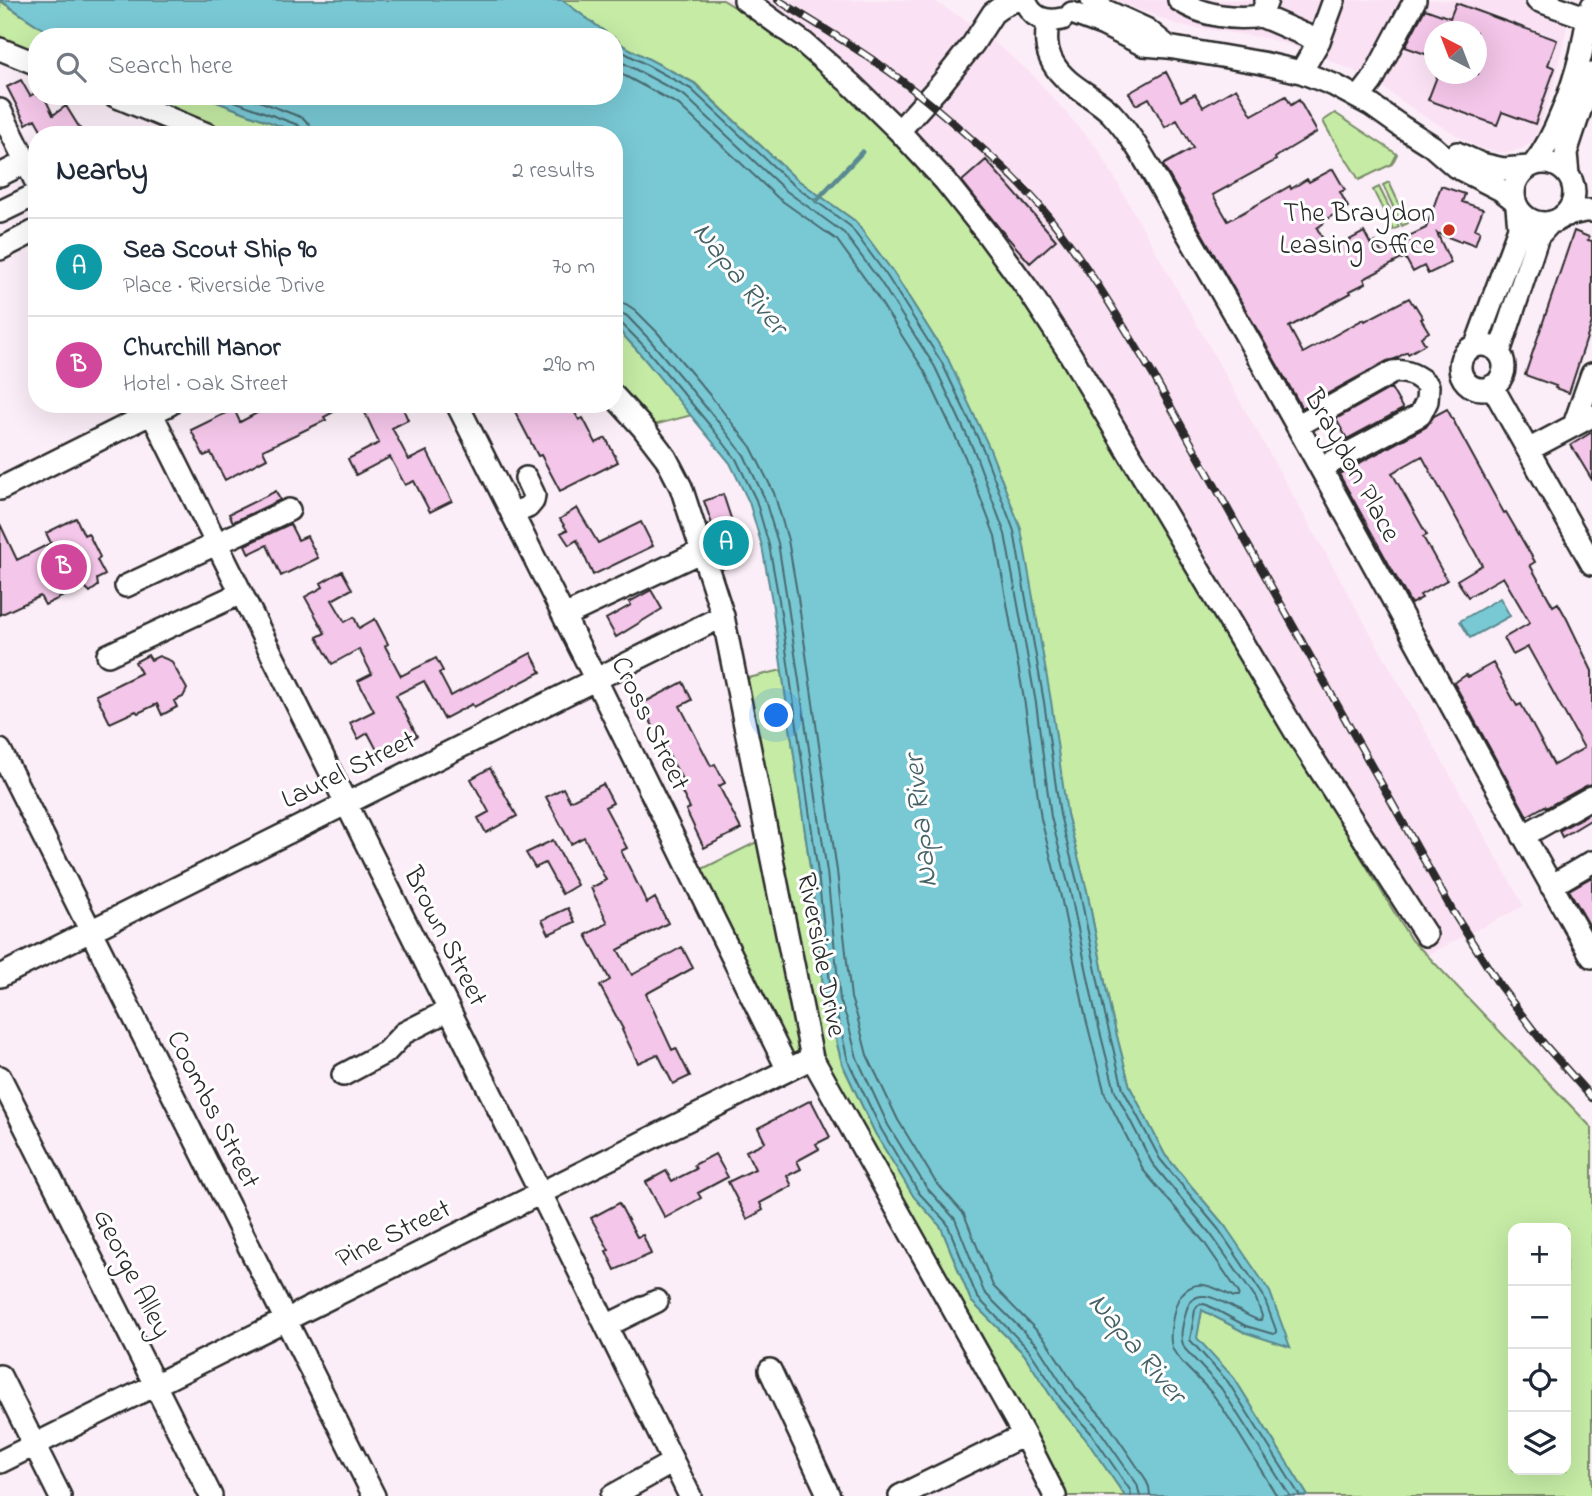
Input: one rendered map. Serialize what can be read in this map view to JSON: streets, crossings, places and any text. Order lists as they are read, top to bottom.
{
  "streets": {
    "street": [
      "Braydon Place",
      "Cross Street",
      "Laurel Street",
      "Brown Street",
      "Riverside Drive",
      "Coombs Street",
      "Pine Street",
      "George Alley"
    ]
  },
  "crossings": [
    ["Cross Street", "Laurel Street"],
    ["Cross Street", "Pine Street"],
    ["Laurel Street", "Brown Street"],
    ["Laurel Street", "Riverside Drive"],
    ["Laurel Street", "Coombs Street"],
    ["Brown Street", "Pine Street"],
    ["Riverside Drive", "Pine Street"],
    ["Coombs Street", "Pine Street"],
    ["Pine Street", "George Alley"]
  ],
  "water": ["Napa River"],
  "places": ["The Braydon Leasing Office"],
  "north": "top left",
  "page": {
    "search": "Search here",
    "heading": ["Nearby", "2 results"],
    "list": [
      {
        "mark": "A",
        "name": "Sea Scout Ship 90",
        "note": "Place · Riverside Drive",
        "value": "70 m"
      },
      {
        "mark": "B",
        "name": "Churchill Manor",
        "note": "Hotel · Oak Street",
        "value": "290 m"
      }
    ],
    "pins": ["A", "B"],
    "map_buttons": ["+", "−"]
  }
}
